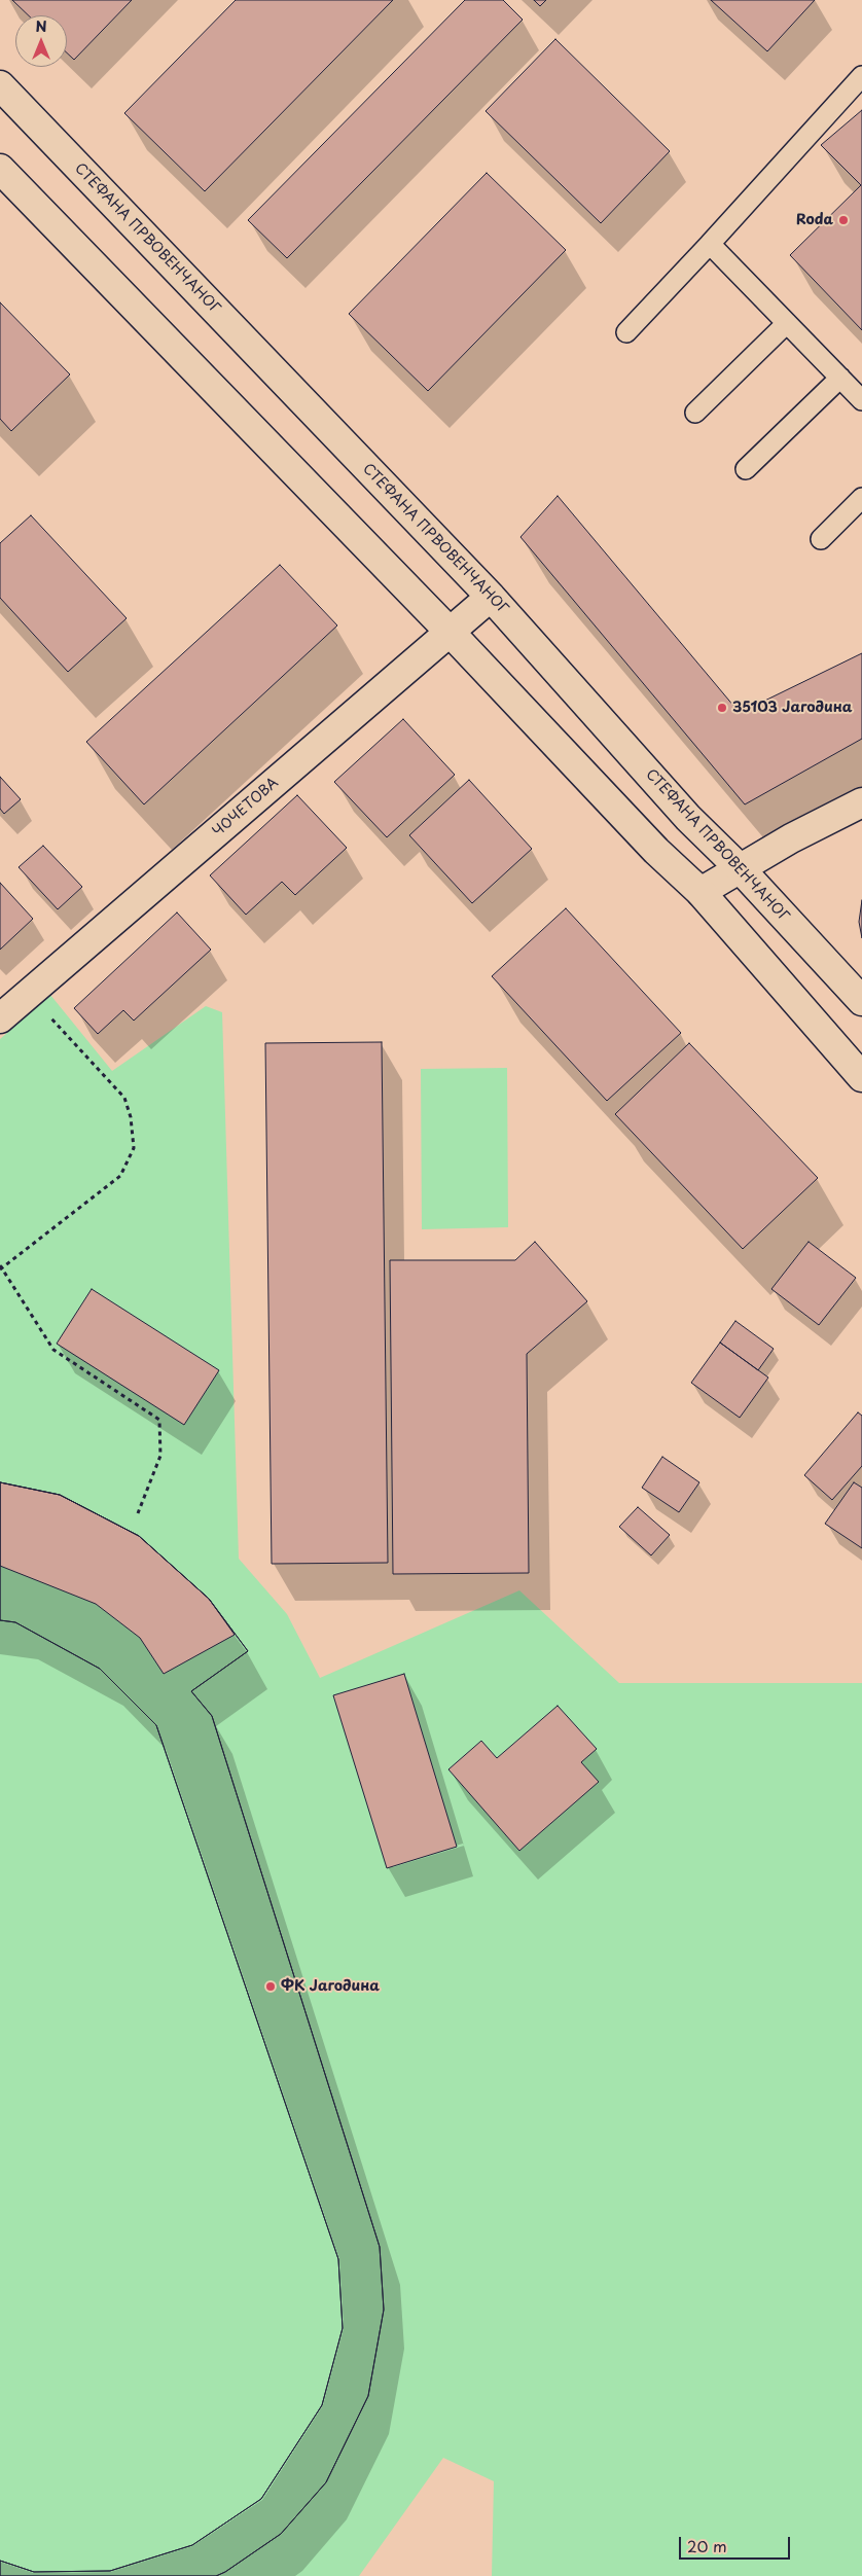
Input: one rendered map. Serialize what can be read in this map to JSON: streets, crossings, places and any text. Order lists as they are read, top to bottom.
{
  "streets": {
    "street": ["СТЕФАНА ПРВОВЕНЧАНОГ", "ЧОЧЕТОВА"]
  },
  "crossings": [
    ["СТЕФАНА ПРВОВЕНЧАНОГ", "ЧОЧЕТОВА"]
  ],
  "places": ["Roda", "35103 Јагодина", "ФК Јагодина"],
  "scale_bar": "20 m",
  "north": "top"
}
